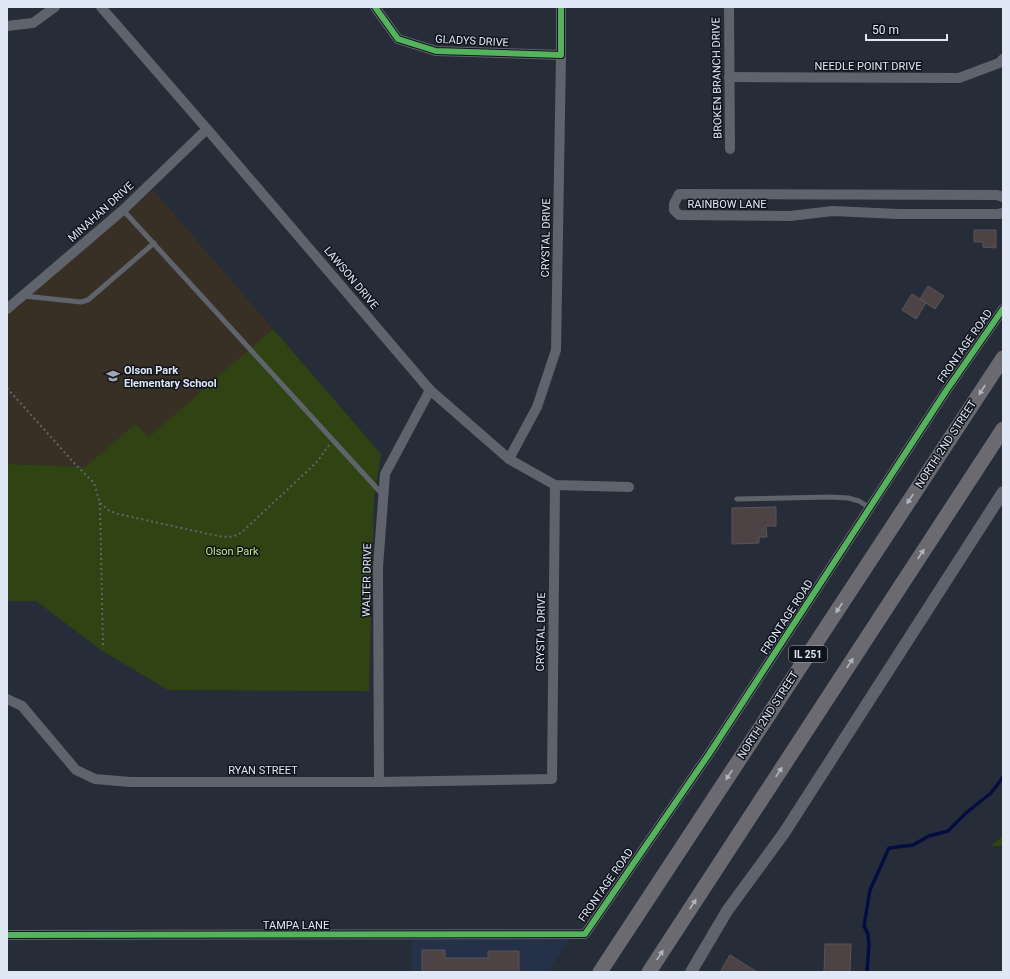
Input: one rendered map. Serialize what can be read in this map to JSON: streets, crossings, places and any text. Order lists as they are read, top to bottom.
{
  "streets": {
    "main road": ["NORTH 2ND STREET", "IL 251"],
    "street": [
      "GLADYS DRIVE",
      "NEEDLE POINT DRIVE",
      "BROKEN BRANCH DRIVE",
      "RAINBOW LANE",
      "MINAHAN DRIVE",
      "CRYSTAL DRIVE",
      "LAWSON DRIVE",
      "FRONTAGE ROAD",
      "WALTER DRIVE",
      "RYAN STREET",
      "TAMPA LANE"
    ]
  },
  "crossings": [
    ["GLADYS DRIVE", "CRYSTAL DRIVE"],
    ["NEEDLE POINT DRIVE", "BROKEN BRANCH DRIVE"],
    ["MINAHAN DRIVE", "LAWSON DRIVE"],
    ["CRYSTAL DRIVE", "LAWSON DRIVE"],
    ["CRYSTAL DRIVE", "RYAN STREET"],
    ["LAWSON DRIVE", "WALTER DRIVE"],
    ["FRONTAGE ROAD", "TAMPA LANE"],
    ["WALTER DRIVE", "RYAN STREET"]
  ],
  "parks": ["Olson Park"],
  "places": {
    "school or university": ["Olson Park Elementary School"]
  },
  "scale_bar": "50 m"
}
